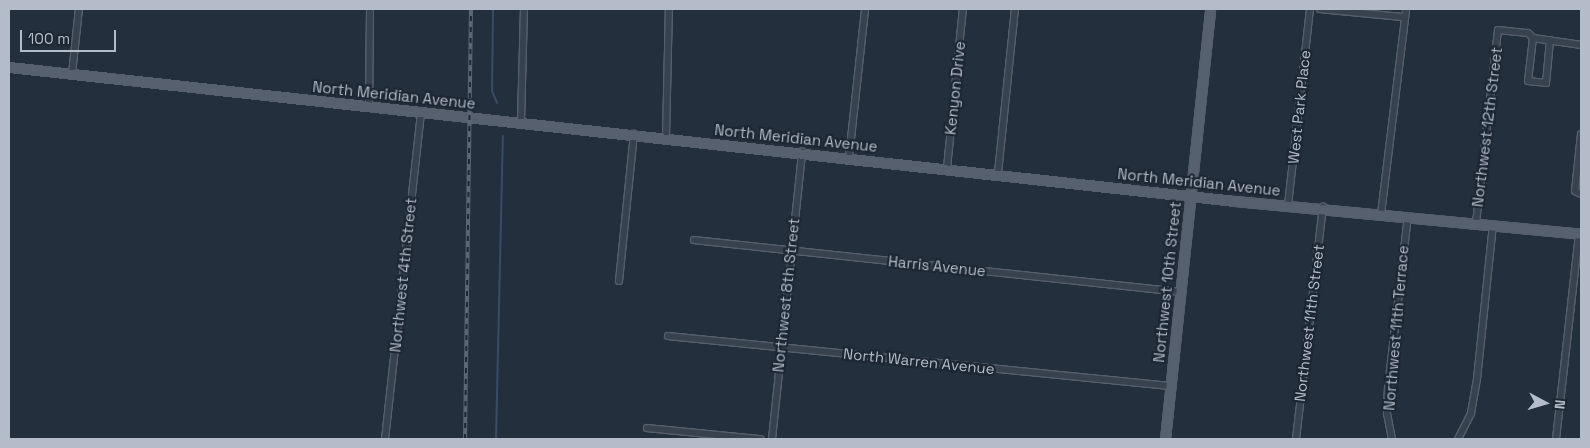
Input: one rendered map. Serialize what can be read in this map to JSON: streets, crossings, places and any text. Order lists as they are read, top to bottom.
{
  "streets": {
    "main road": ["North Meridian Avenue", "Northwest 10th Street"],
    "street": [
      "Kenyon Drive",
      "West Park Place",
      "Northwest 12th Street",
      "Harris Avenue",
      "Northwest 4th Street",
      "Northwest 8th Street",
      "Northwest 11th Street",
      "Northwest 11th Terrace",
      "North Warren Avenue"
    ]
  },
  "crossings": [
    ["Kenyon Drive", "North Meridian Avenue"],
    ["North Meridian Avenue", "West Park Place"],
    ["North Meridian Avenue", "Northwest 12th Street"],
    ["North Meridian Avenue", "Northwest 4th Street"],
    ["North Meridian Avenue", "Northwest 10th Street"],
    ["North Meridian Avenue", "Northwest 8th Street"],
    ["North Meridian Avenue", "Northwest 11th Street"],
    ["North Meridian Avenue", "Northwest 11th Terrace"],
    ["Harris Avenue", "Northwest 10th Street"],
    ["Harris Avenue", "Northwest 8th Street"],
    ["Northwest 10th Street", "North Warren Avenue"],
    ["Northwest 8th Street", "North Warren Avenue"]
  ],
  "scale_bar": "100 m",
  "north": "right"
}
